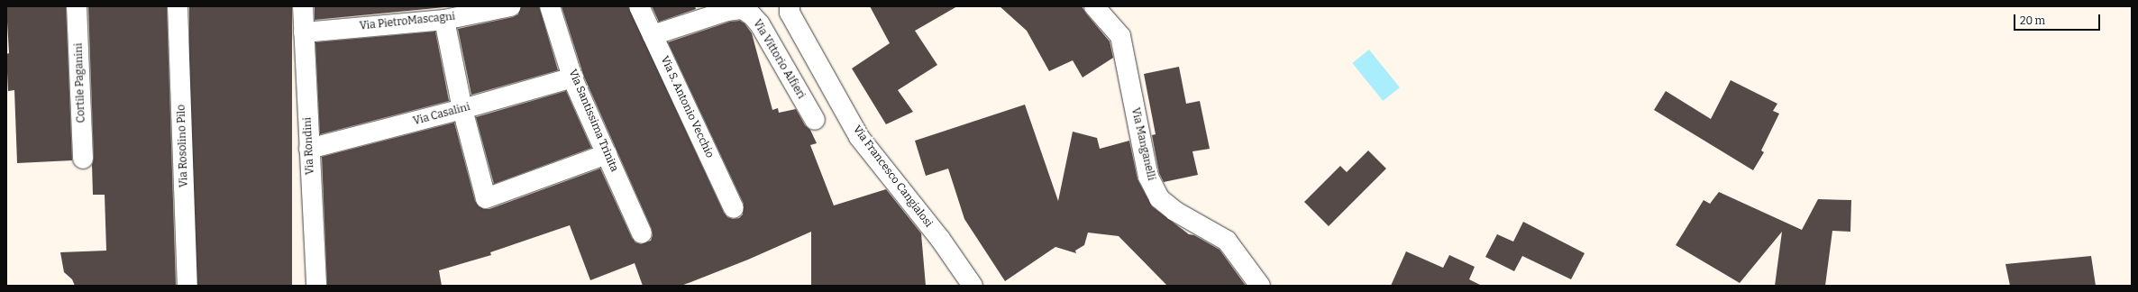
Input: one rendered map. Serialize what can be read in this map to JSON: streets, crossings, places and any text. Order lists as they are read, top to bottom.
{
  "streets": {
    "street": [
      "Via PietroMascagni",
      "Via Vittorio Alfieri",
      "Cortile Paganini",
      "Via S. Antonio Vecchio",
      "Via Casalini",
      "Via Santissima Trinita",
      "Via Manganelli",
      "Via Rosolino Pilo",
      "Via Rondini",
      "Via Francesco Cangialosi"
    ]
  },
  "crossings": [
    ["Via PietroMascagni", "Via Rondini"],
    ["Via Vittorio Alfieri", "Via S. Antonio Vecchio"],
    ["Via Casalini", "Via Santissima Trinita"],
    ["Via Casalini", "Via Rondini"]
  ],
  "scale_bar": "20 m"
}
